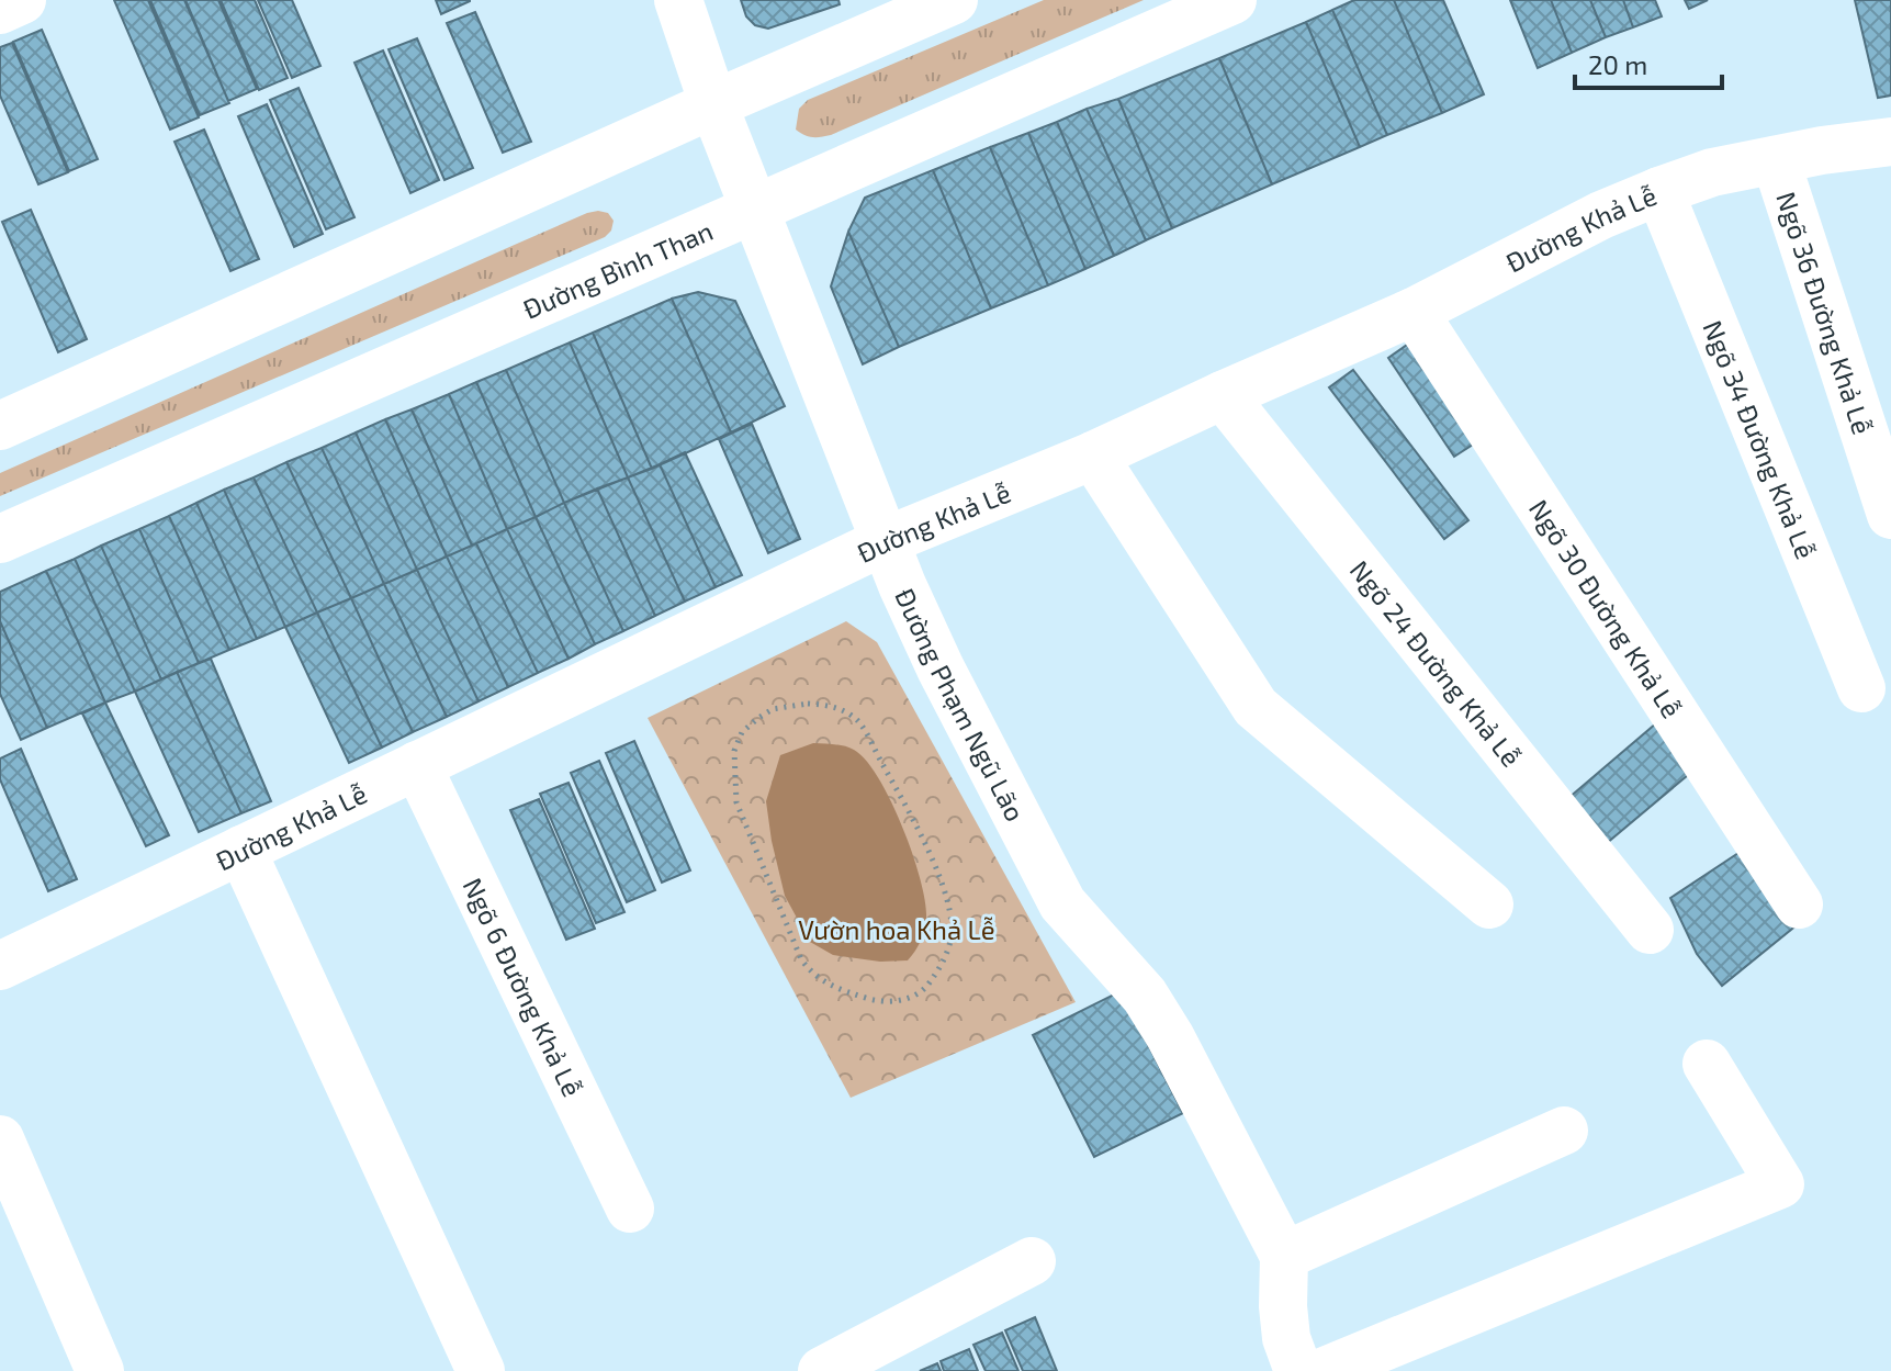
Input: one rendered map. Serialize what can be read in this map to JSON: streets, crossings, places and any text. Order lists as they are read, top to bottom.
{
  "streets": {
    "street": [
      "Đường Khả Lễ",
      "Đường Bình Than",
      "Ngõ 36 Đường Khả Lễ",
      "Ngõ 34 Đường Khả Lễ",
      "Ngõ 30 Đường Khả Lễ",
      "Ngõ 24 Đường Khả Lễ",
      "Đường Phạm Ngũ Lão",
      "Ngõ 6 Đường Khả Lễ"
    ]
  },
  "crossings": [
    ["Đường Khả Lễ", "Ngõ 36 Đường Khả Lễ"],
    ["Đường Khả Lễ", "Ngõ 34 Đường Khả Lễ"],
    ["Đường Khả Lễ", "Ngõ 30 Đường Khả Lễ"],
    ["Đường Khả Lễ", "Ngõ 24 Đường Khả Lễ"],
    ["Đường Khả Lễ", "Đường Phạm Ngũ Lão"],
    ["Đường Khả Lễ", "Ngõ 6 Đường Khả Lễ"],
    ["Đường Bình Than", "Đường Phạm Ngũ Lão"]
  ],
  "parks": ["Vườn hoa Khả Lễ"],
  "scale_bar": "20 m"
}
